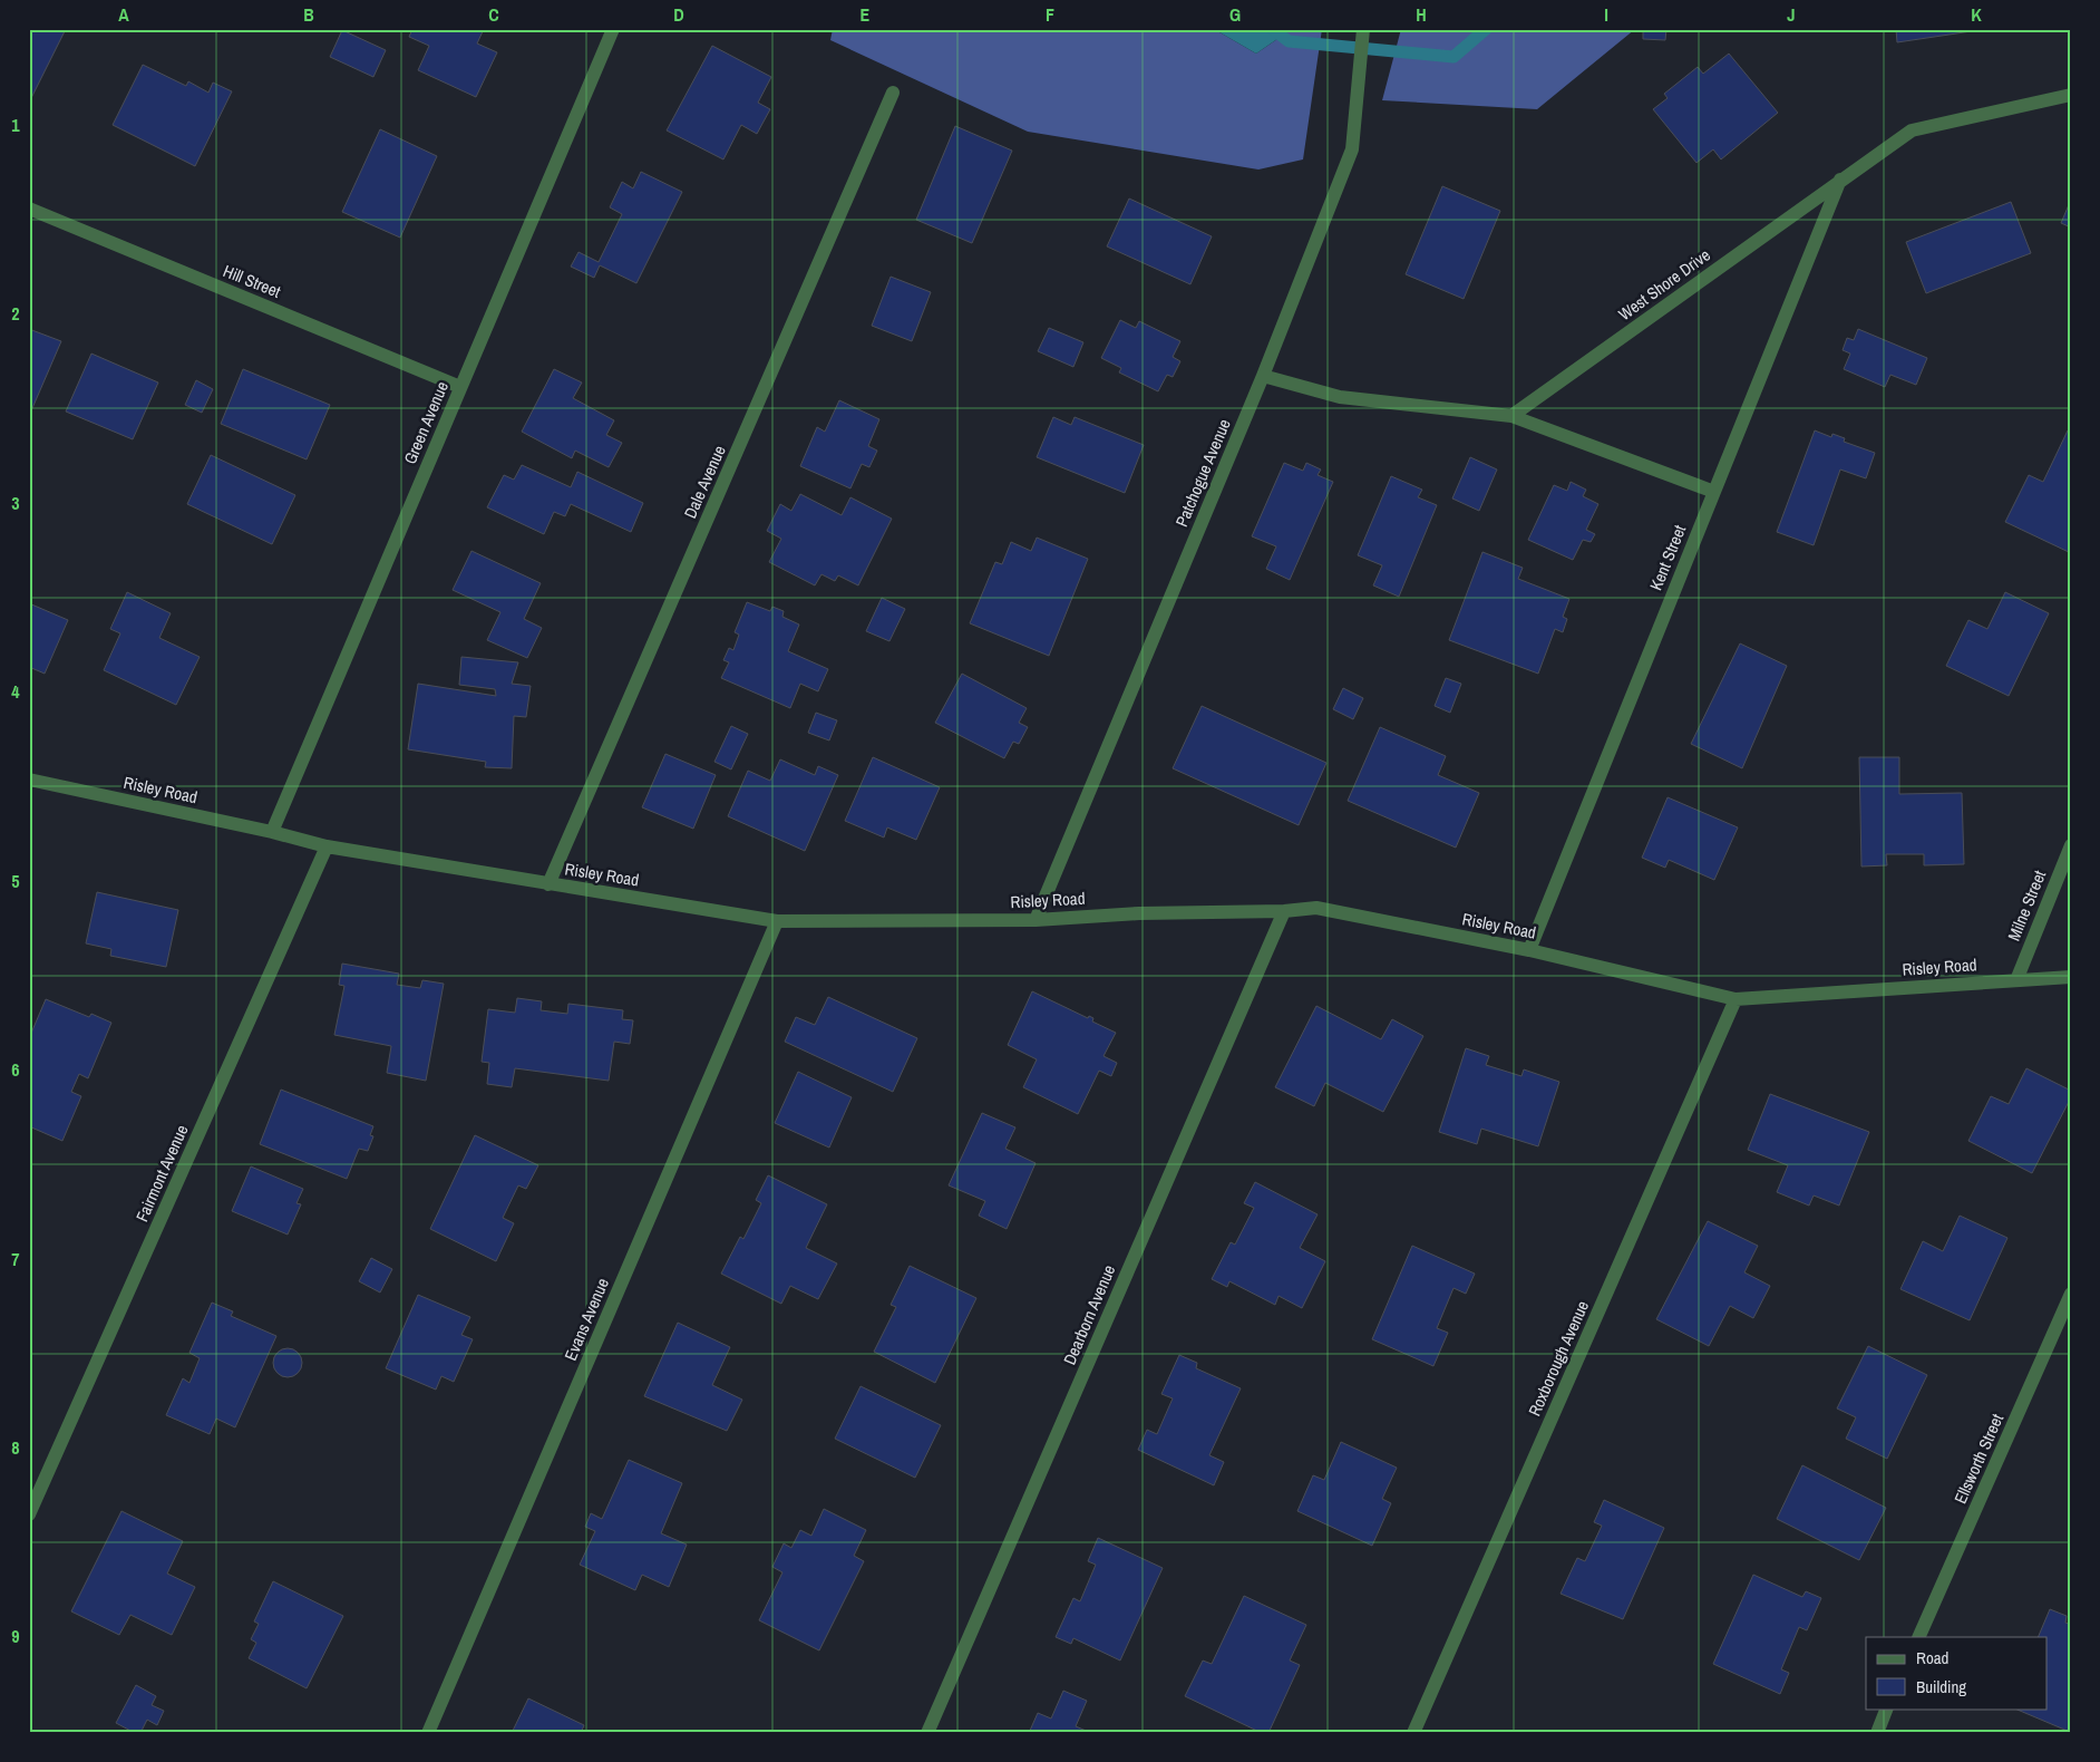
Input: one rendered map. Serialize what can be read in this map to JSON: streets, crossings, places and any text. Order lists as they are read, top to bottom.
{
  "streets": {
    "street": [
      "Hill Street",
      "West Shore Drive",
      "Green Avenue",
      "Patchogue Avenue",
      "Dale Avenue",
      "Kent Street",
      "Risley Road",
      "Milne Street",
      "Fairmont Avenue",
      "Dearborn Avenue",
      "Evans Avenue",
      "Roxborough Avenue",
      "Ellsworth Street"
    ]
  },
  "crossings": [
    ["Hill Street", "Green Avenue"],
    ["West Shore Drive", "Kent Street"],
    ["Green Avenue", "Risley Road"],
    ["Patchogue Avenue", "Risley Road"],
    ["Dale Avenue", "Risley Road"],
    ["Kent Street", "Risley Road"],
    ["Risley Road", "Milne Street"],
    ["Risley Road", "Fairmont Avenue"],
    ["Risley Road", "Dearborn Avenue"],
    ["Risley Road", "Evans Avenue"],
    ["Risley Road", "Roxborough Avenue"]
  ],
  "legend": ["Road", "Building"],
  "grid": {
    "columns": [
      "A",
      "B",
      "C",
      "D",
      "E",
      "F",
      "G",
      "H",
      "I",
      "J",
      "K"
    ],
    "rows": [
      "1",
      "2",
      "3",
      "4",
      "5",
      "6",
      "7",
      "8",
      "9"
    ]
  }
}
